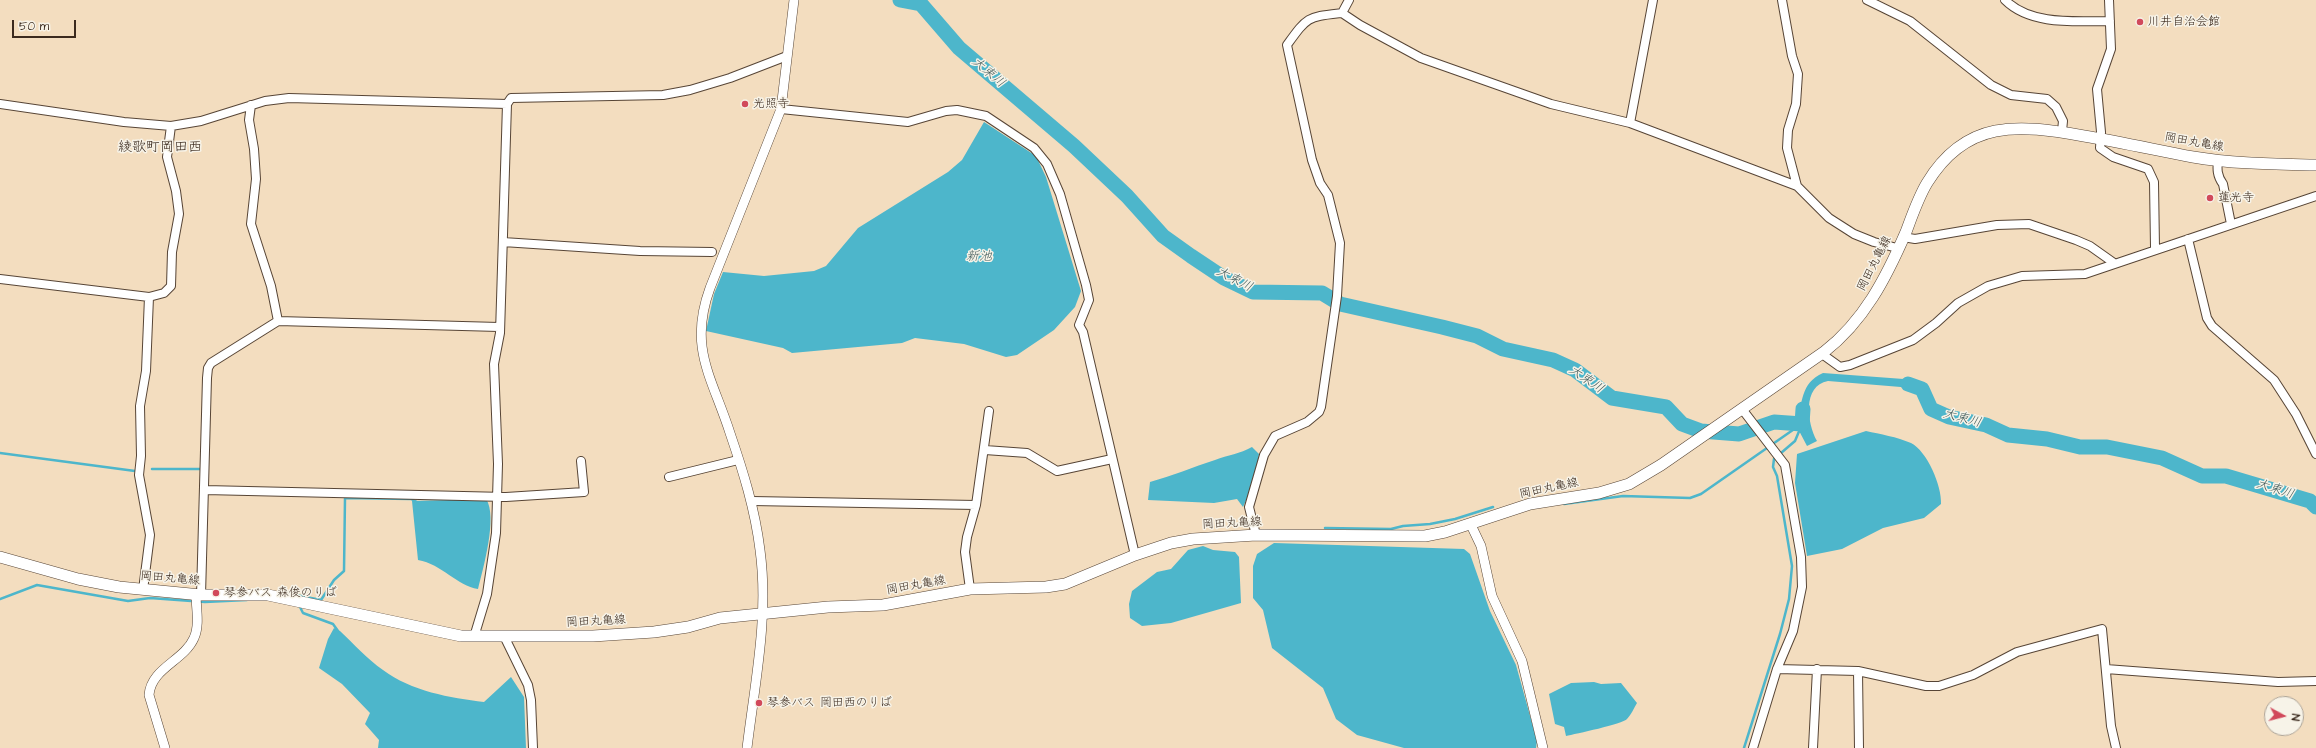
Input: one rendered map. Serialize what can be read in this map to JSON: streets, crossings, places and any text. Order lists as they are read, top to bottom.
{
  "streets": {
    "main road": ["岡田丸亀線"]
  },
  "districts": ["綾歌町岡田西"],
  "water": ["大束川", "新池"],
  "places": [
    "川井自治会館",
    "光照寺",
    "蓮光寺",
    "琴参バス 森俊のりば",
    "琴参バス 岡田西のりば"
  ],
  "scale_bar": "50 m",
  "north": "right"
}
